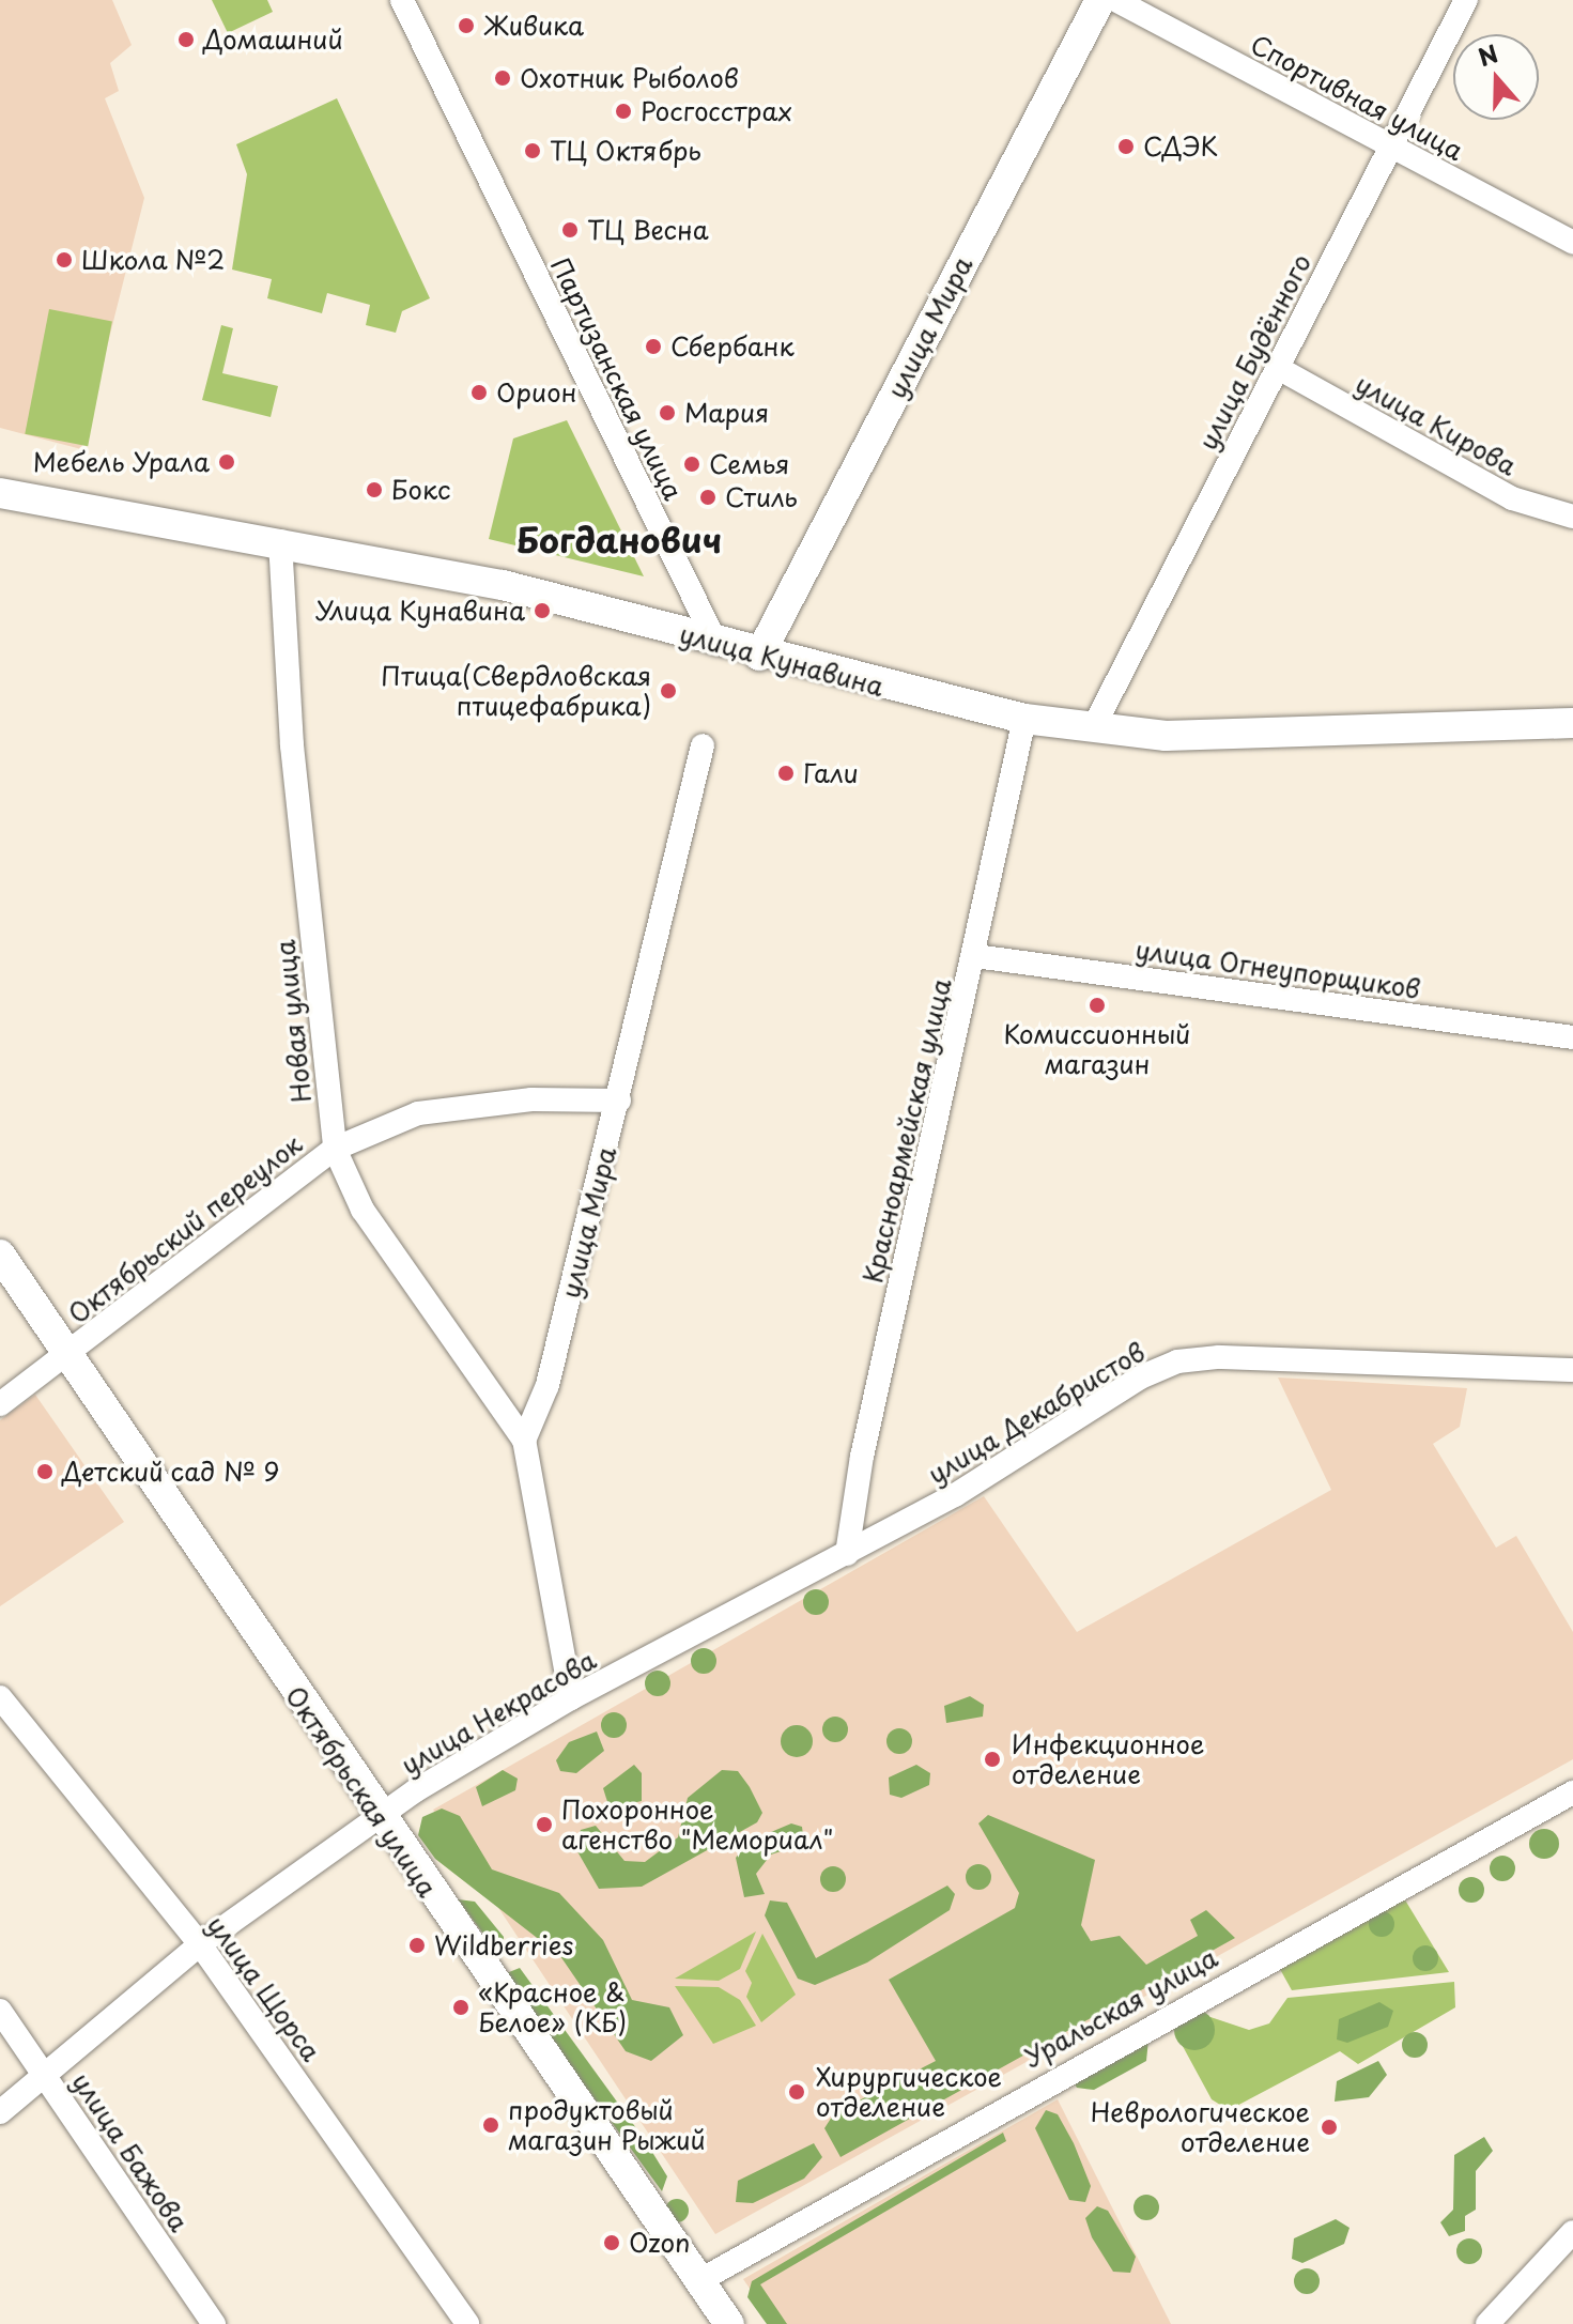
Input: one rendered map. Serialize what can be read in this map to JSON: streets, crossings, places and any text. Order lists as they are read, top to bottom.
{
  "streets": {
    "main road": ["улица Мира", "улица Кунавина", "Октябрьская улица"],
    "street": [
      "Спортивная улица",
      "улица Будённого",
      "Партизанская улица",
      "улица Кирова",
      "улица Огнеупорщиков",
      "Новая улица",
      "Красноармейская улица",
      "Октябрьский переулок",
      "улица Декабристов",
      "улица Некрасова",
      "улица Щорса",
      "Уральская улица",
      "улица Бажова"
    ]
  },
  "crossings": [
    ["Спортивная улица", "улица Будённого"],
    ["улица Мира", "улица Кунавина"],
    ["улица Мира", "Новая улица"],
    ["улица Мира", "Октябрьский переулок"],
    ["улица Будённого", "улица Кирова"],
    ["улица Будённого", "улица Кунавина"],
    ["Партизанская улица", "улица Кунавина"],
    ["улица Кунавина", "Новая улица"],
    ["улица Кунавина", "Красноармейская улица"],
    ["улица Огнеупорщиков", "Красноармейская улица"],
    ["Новая улица", "Октябрьский переулок"],
    ["Красноармейская улица", "улица Декабристов"],
    ["Красноармейская улица", "улица Некрасова"],
    ["Октябрьский переулок", "Октябрьская улица"],
    ["улица Декабристов", "улица Некрасова"],
    ["улица Некрасова", "Октябрьская улица"],
    ["улица Некрасова", "улица Щорса"],
    ["улица Некрасова", "улица Бажова"],
    ["Октябрьская улица", "Уральская улица"]
  ],
  "districts": ["Богданович"],
  "places": [
    "Живика",
    "Домашний",
    "Охотник Рыболов",
    "Росгосстрах",
    "СДЭК",
    "ТЦ Октябрь",
    "ТЦ Весна",
    "Школа №2",
    "Сбербанк",
    "Орион",
    "Мария",
    "Мебель Урала",
    "Семья",
    "Бокс",
    "Стиль",
    "Улица Кунавина",
    "Птица(Свердловская птицефабрика)",
    "Гали",
    "Комиссионный магазин",
    "Детский сад № 9",
    "Инфекционное отделение",
    "Похоронное агенство \"Мемориал\"",
    "Wildberries",
    "«Красное & Белое» (КБ)",
    "Хирургическое отделение",
    "продуктовый магазин Рыжий",
    "Неврологическое отделение",
    "Ozon"
  ],
  "north": "top"
}
